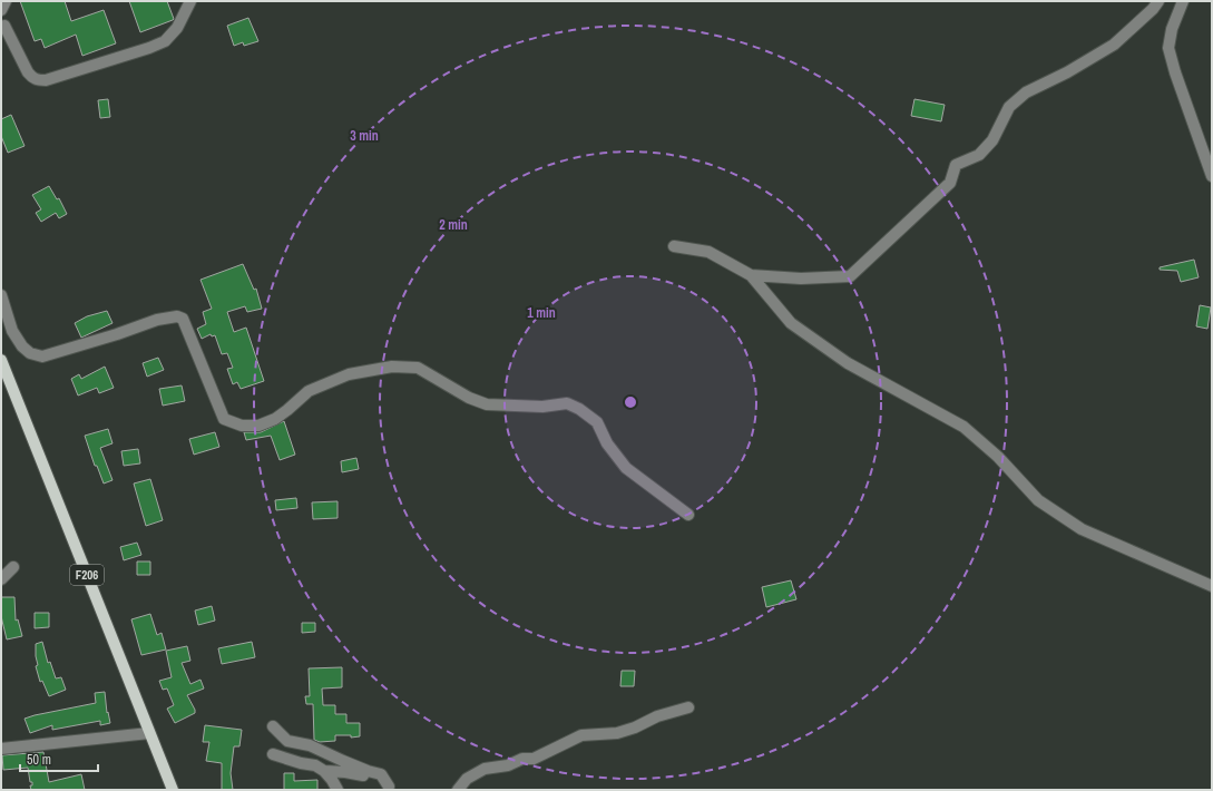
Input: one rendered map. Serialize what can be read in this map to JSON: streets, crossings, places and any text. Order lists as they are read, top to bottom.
{
  "streets": {
    "main road": ["F206"]
  },
  "scale_bar": "50 m",
  "rings": ["3 min", "2 min", "1 min"]
}
